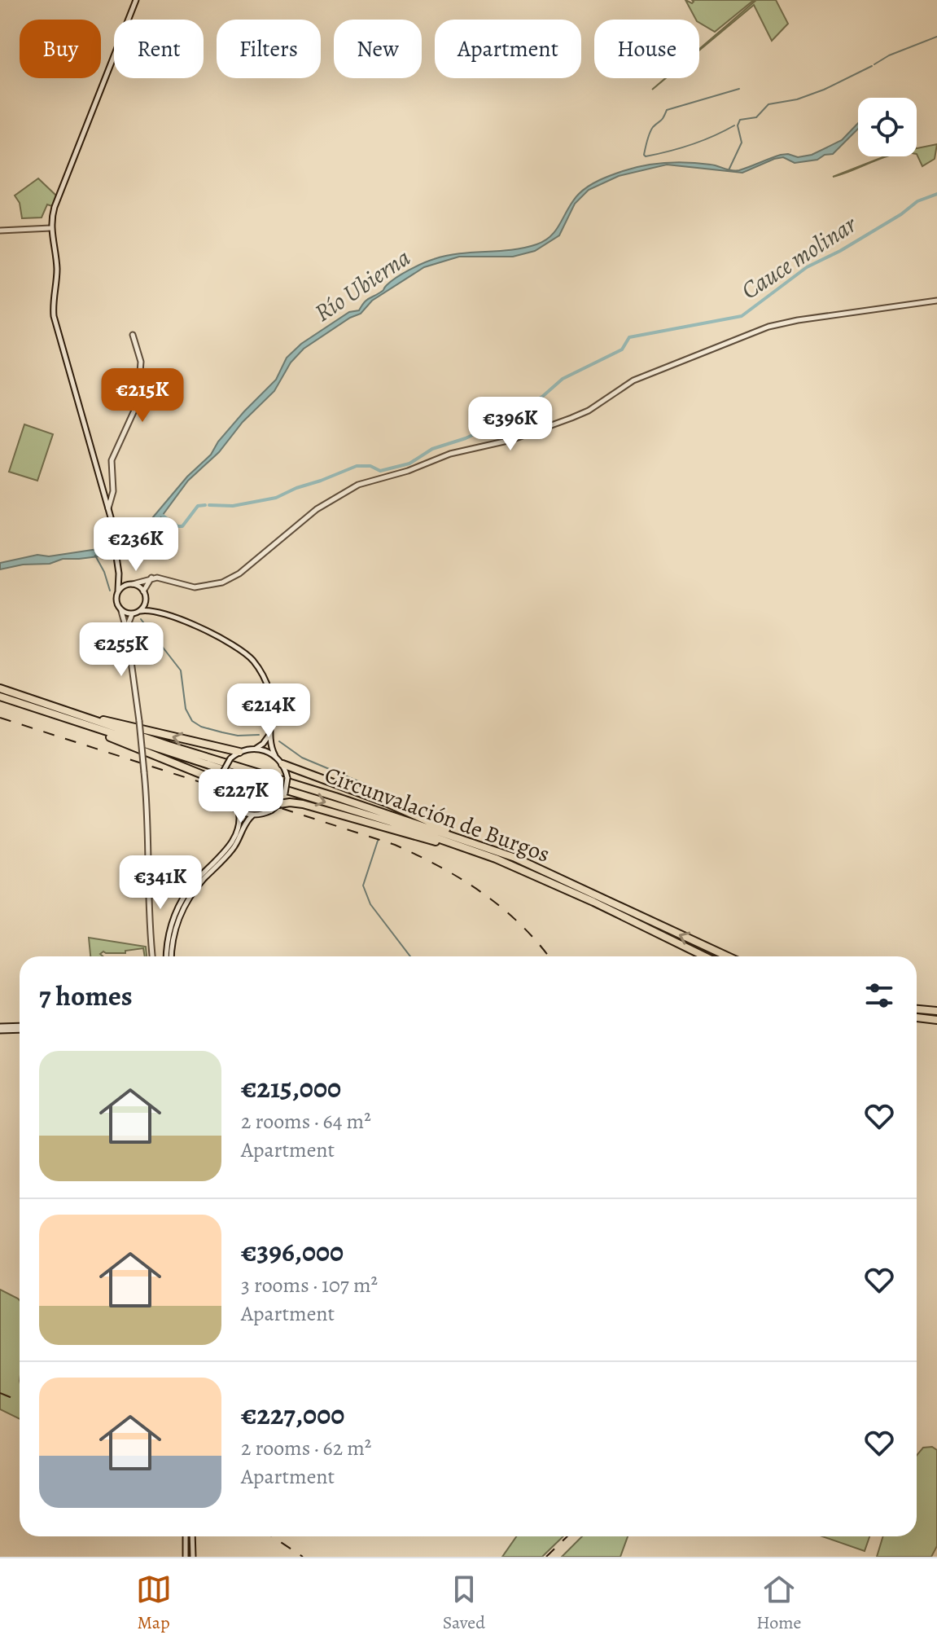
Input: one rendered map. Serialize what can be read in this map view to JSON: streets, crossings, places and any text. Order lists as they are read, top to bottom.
{
  "streets": {
    "highway": ["Circunvalación de Burgos"]
  },
  "water": ["Cauce molinar", "Río Ubierna"],
  "page": {
    "chip": [
      "Buy",
      "Rent",
      "Filters",
      "New",
      "Apartment",
      "House"
    ],
    "price": [
      "€215K",
      "€396K",
      "€236K",
      "€255K",
      "€214K",
      "€227K",
      "€341K"
    ],
    "heading": "7 homes",
    "list": [
      {
        "name": "€215,000",
        "note": "2 rooms · 64 m² · Apartment"
      },
      {
        "name": "€396,000",
        "note": "3 rooms · 107 m² · Apartment"
      },
      {
        "name": "€227,000",
        "note": "2 rooms · 62 m² · Apartment"
      }
    ],
    "tabs": ["Map", "Saved", "Home"]
  }
}
